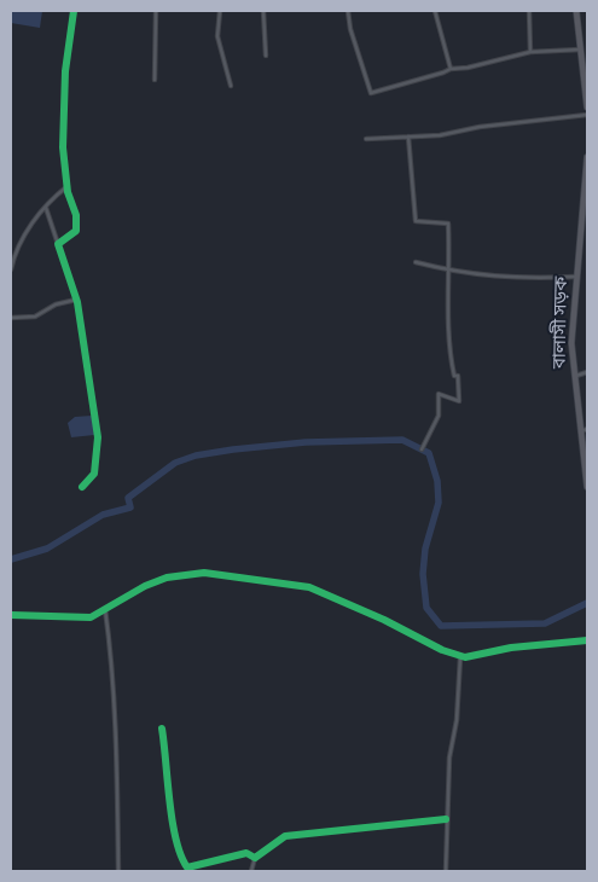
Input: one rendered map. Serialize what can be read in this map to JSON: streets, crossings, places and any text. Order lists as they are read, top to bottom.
{
  "streets": {
    "main road": ["বালাসী সড়ক"]
  }
}
